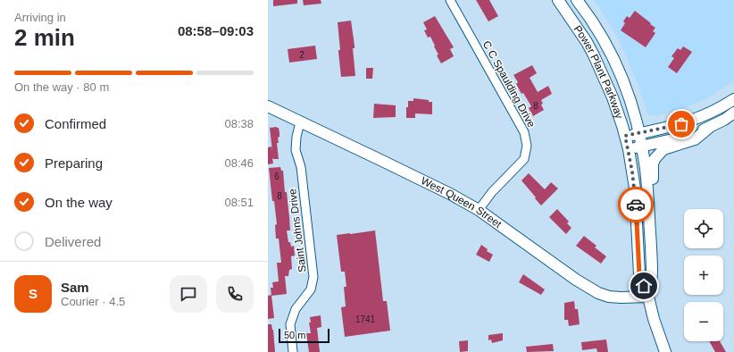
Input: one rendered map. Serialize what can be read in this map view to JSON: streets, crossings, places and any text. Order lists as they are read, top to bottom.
{
  "streets": {
    "main road": ["Power Plant Parkway", "West Queen Street"],
    "street": ["C C Spaulding Drive", "Saint Johns Drive"]
  },
  "crossings": [
    ["Power Plant Parkway", "West Queen Street"],
    ["C C Spaulding Drive", "West Queen Street"],
    ["West Queen Street", "Saint Johns Drive"]
  ],
  "house_numbers": [
    "2",
    "8",
    "6",
    "8",
    "1741"
  ],
  "scale_bar": "50 m",
  "page": {
    "heading": ["2 min", "Arriving in", "08:58–09:03"],
    "panel": ["Sam", "Courier · 4.5"],
    "bar": "On the way · 80 m",
    "list": [
      ["Confirmed", "08:38"],
      ["Preparing", "08:46"],
      ["On the way", "08:51"],
      "Delivered"
    ],
    "map_buttons": ["+", "−"],
    "round": "S",
    "scale": "50 m"
  }
}
